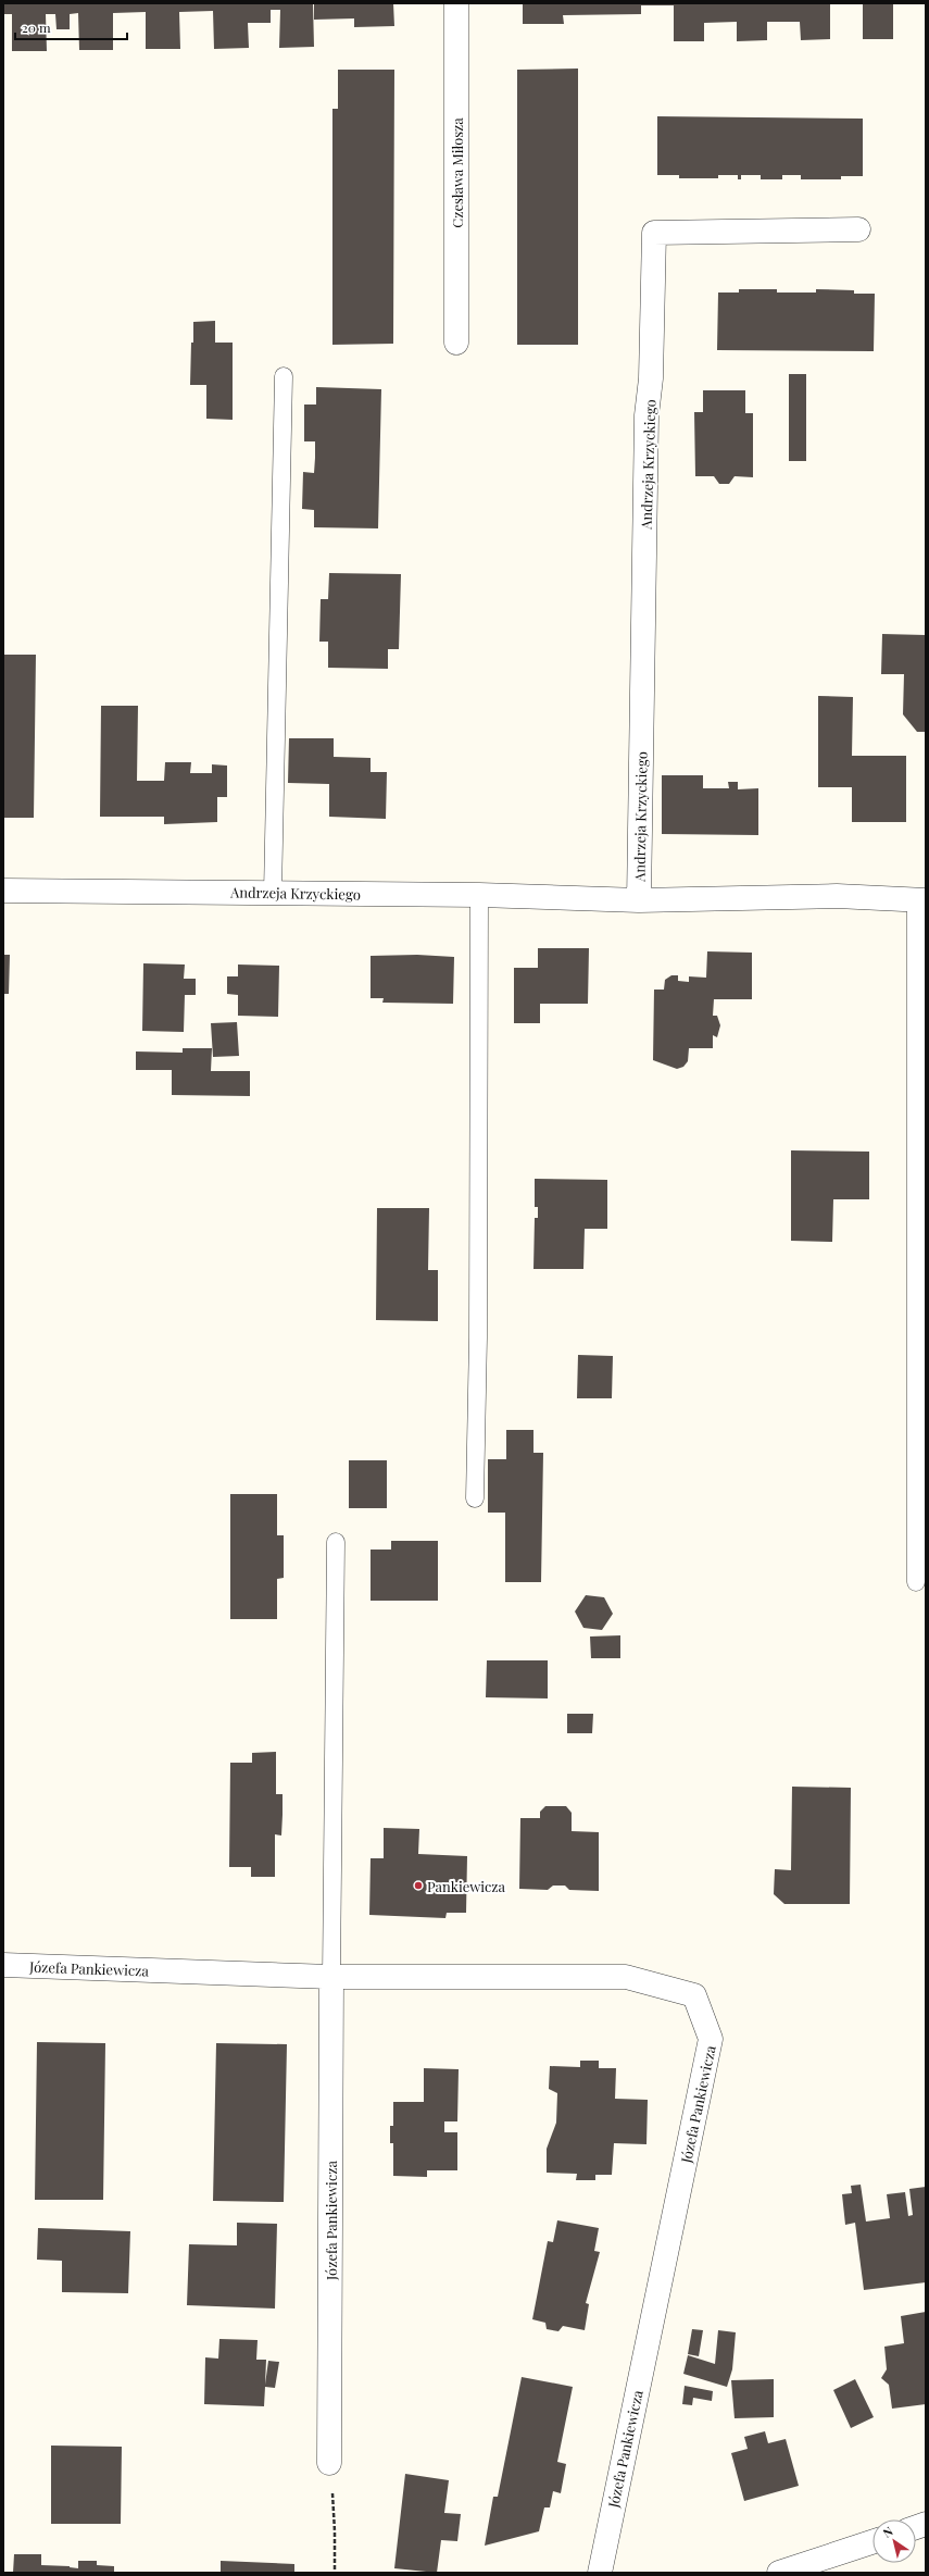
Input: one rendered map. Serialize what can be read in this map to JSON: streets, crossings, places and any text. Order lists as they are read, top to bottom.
{
  "streets": {
    "street": ["Czesława Miłosza", "Andrzeja Krzyckiego", "Józefa Pankiewicza"]
  },
  "places": ["Pankiewicza"],
  "scale_bar": "20 m",
  "north": "top left"
}
